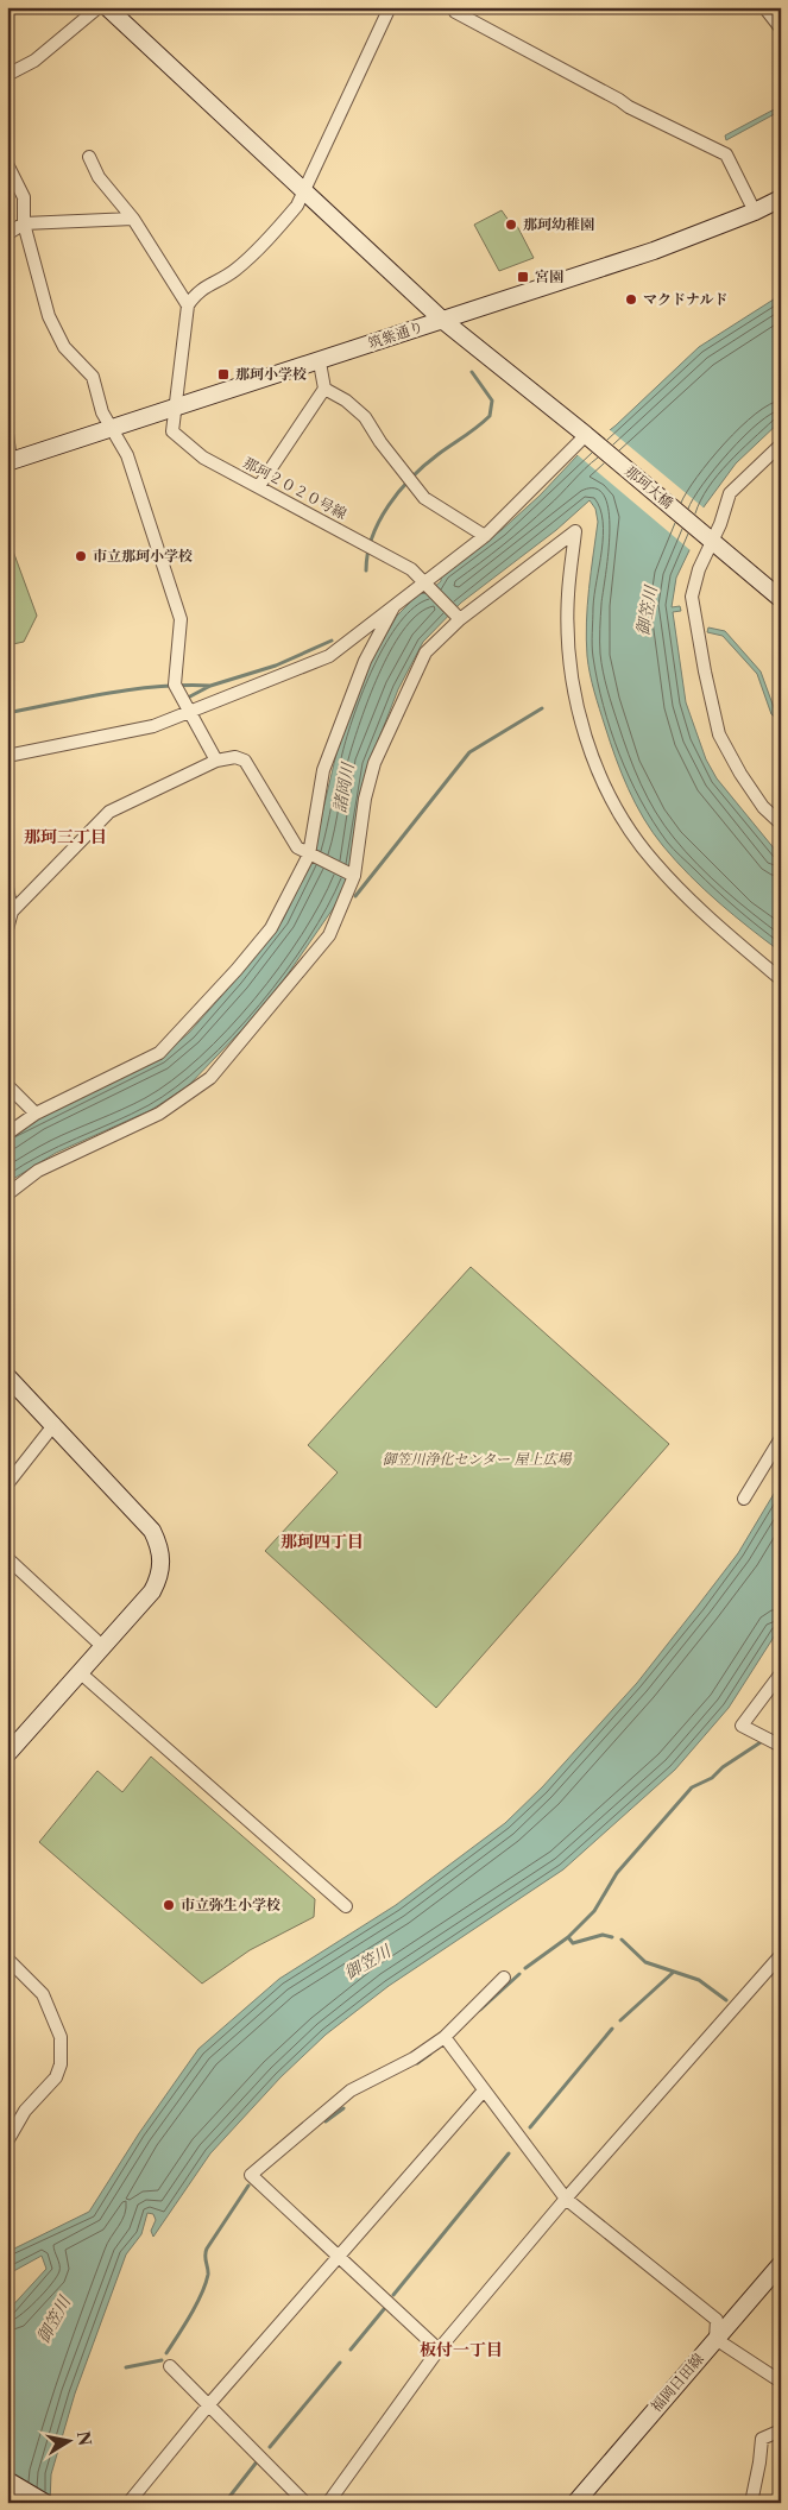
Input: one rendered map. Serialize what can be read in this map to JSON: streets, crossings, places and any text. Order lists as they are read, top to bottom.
{
  "streets": {
    "street": [
      "筑紫通り",
      "那珂大橋",
      "那珂２０２０号線",
      "福岡日田線"
    ]
  },
  "crossings": [
    ["筑紫通り", "那珂大橋"],
    ["筑紫通り", "那珂２０２０号線"]
  ],
  "districts": ["那珂三丁目", "那珂四丁目", "板付一丁目"],
  "water": ["御笠川", "諸岡川"],
  "parks": ["御笠川浄化センター 屋上広場"],
  "places": {
    "other": [
      "那珂幼稚園",
      "マクドナルド",
      "市立那珂小学校",
      "市立弥生小学校"
    ],
    "transit": ["宮園", "那珂小学校"]
  },
  "north": "right"
}
